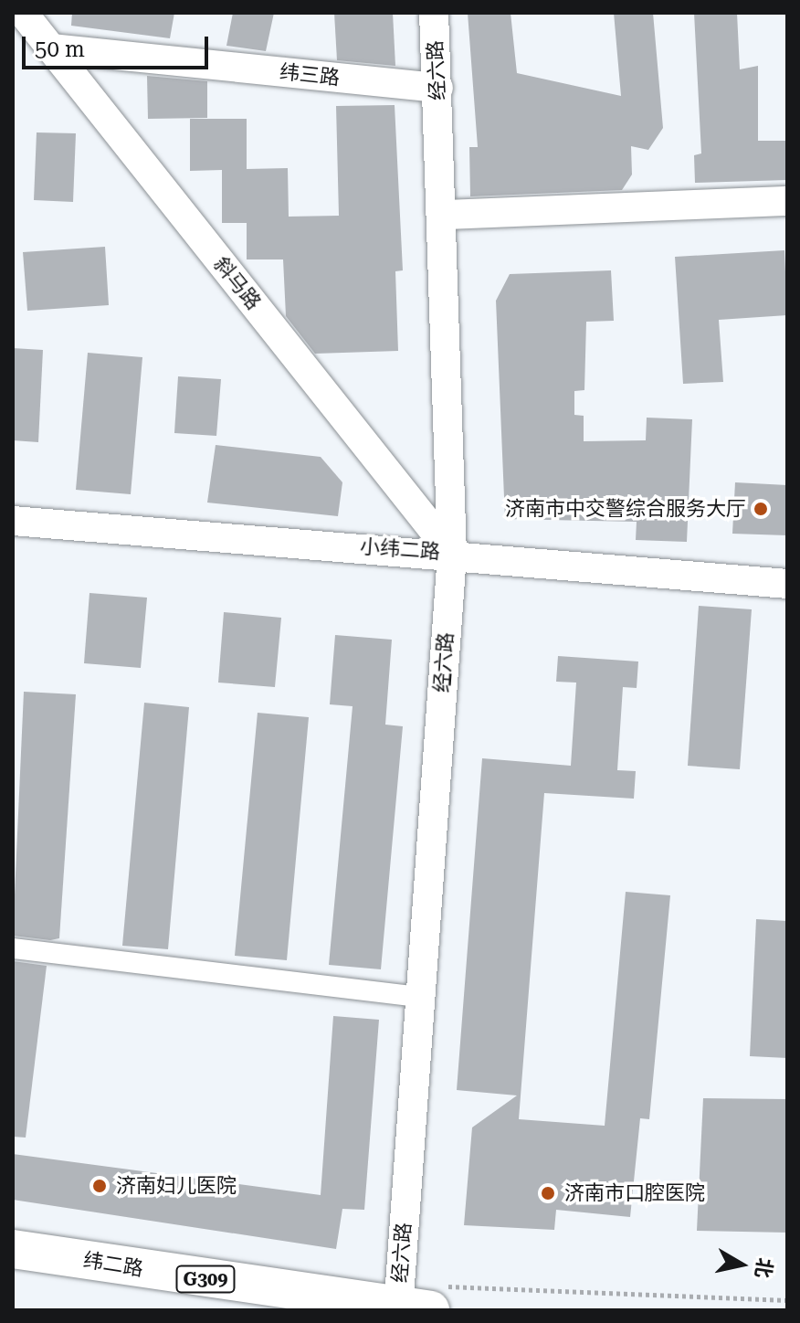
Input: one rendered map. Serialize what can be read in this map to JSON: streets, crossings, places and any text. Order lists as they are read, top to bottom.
{
  "streets": {
    "highway": ["纬二路", "G309"],
    "street": [
      "经六路",
      "纬三路",
      "斜马路",
      "小纬二路"
    ]
  },
  "crossings": [
    ["经六路", "纬三路"],
    ["经六路", "斜马路"],
    ["经六路", "小纬二路"],
    ["经六路", "纬二路"],
    ["纬三路", "斜马路"],
    ["斜马路", "小纬二路"]
  ],
  "places": ["济南市中交警综合服务大厅", "济南妇儿医院", "济南市口腔医院"],
  "scale_bar": "50 m",
  "north": "right"
}
